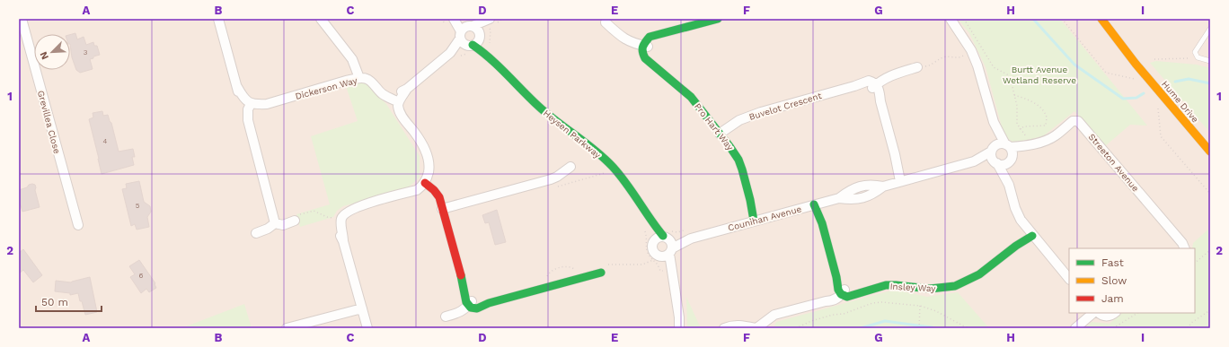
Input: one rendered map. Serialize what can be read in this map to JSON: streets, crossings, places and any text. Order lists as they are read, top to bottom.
{
  "streets": {
    "street": [
      "Dickerson Way",
      "Hume Drive",
      "Buvelot Crescent",
      "Grevillea Close",
      "Pro Hart Way",
      "Heysen Parkway",
      "Streeton Avenue",
      "Counihan Avenue",
      "Insley Way"
    ]
  },
  "crossings": [
    ["Buvelot Crescent", "Pro Hart Way"],
    ["Pro Hart Way", "Counihan Avenue"],
    ["Heysen Parkway", "Counihan Avenue"],
    ["Streeton Avenue", "Counihan Avenue"]
  ],
  "parks": ["Burtt Avenue Wetland Reserve"],
  "house_numbers": [
    "3",
    "4",
    "5",
    "6"
  ],
  "legend": ["Fast", "Slow", "Jam"],
  "scale_bar": "50 m",
  "north": "bottom left",
  "grid": {
    "columns": [
      "A",
      "B",
      "C",
      "D",
      "E",
      "F",
      "G",
      "H",
      "I"
    ],
    "rows": ["1", "2"]
  }
}
